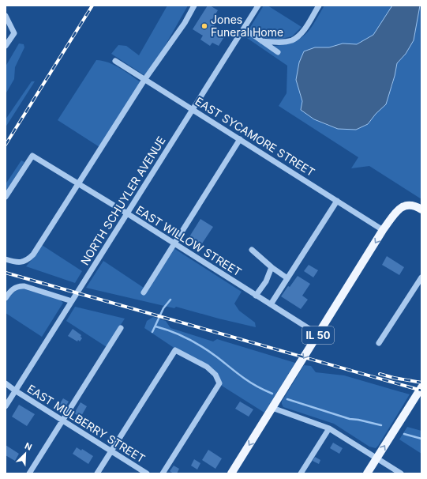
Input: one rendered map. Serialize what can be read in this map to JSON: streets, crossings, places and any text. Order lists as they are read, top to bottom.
{
  "streets": {
    "main road": ["IL 50"],
    "street": [
      "EAST SYCAMORE STREET",
      "NORTH SCHUYLER AVENUE",
      "EAST WILLOW STREET",
      "EAST MULBERRY STREET"
    ]
  },
  "crossings": [
    ["EAST SYCAMORE STREET", "NORTH SCHUYLER AVENUE"],
    ["EAST SYCAMORE STREET", "IL 50"],
    ["NORTH SCHUYLER AVENUE", "EAST WILLOW STREET"],
    ["NORTH SCHUYLER AVENUE", "EAST MULBERRY STREET"],
    ["EAST WILLOW STREET", "IL 50"]
  ],
  "places": ["Jones Funeral Home"],
  "north": "top right"
}
